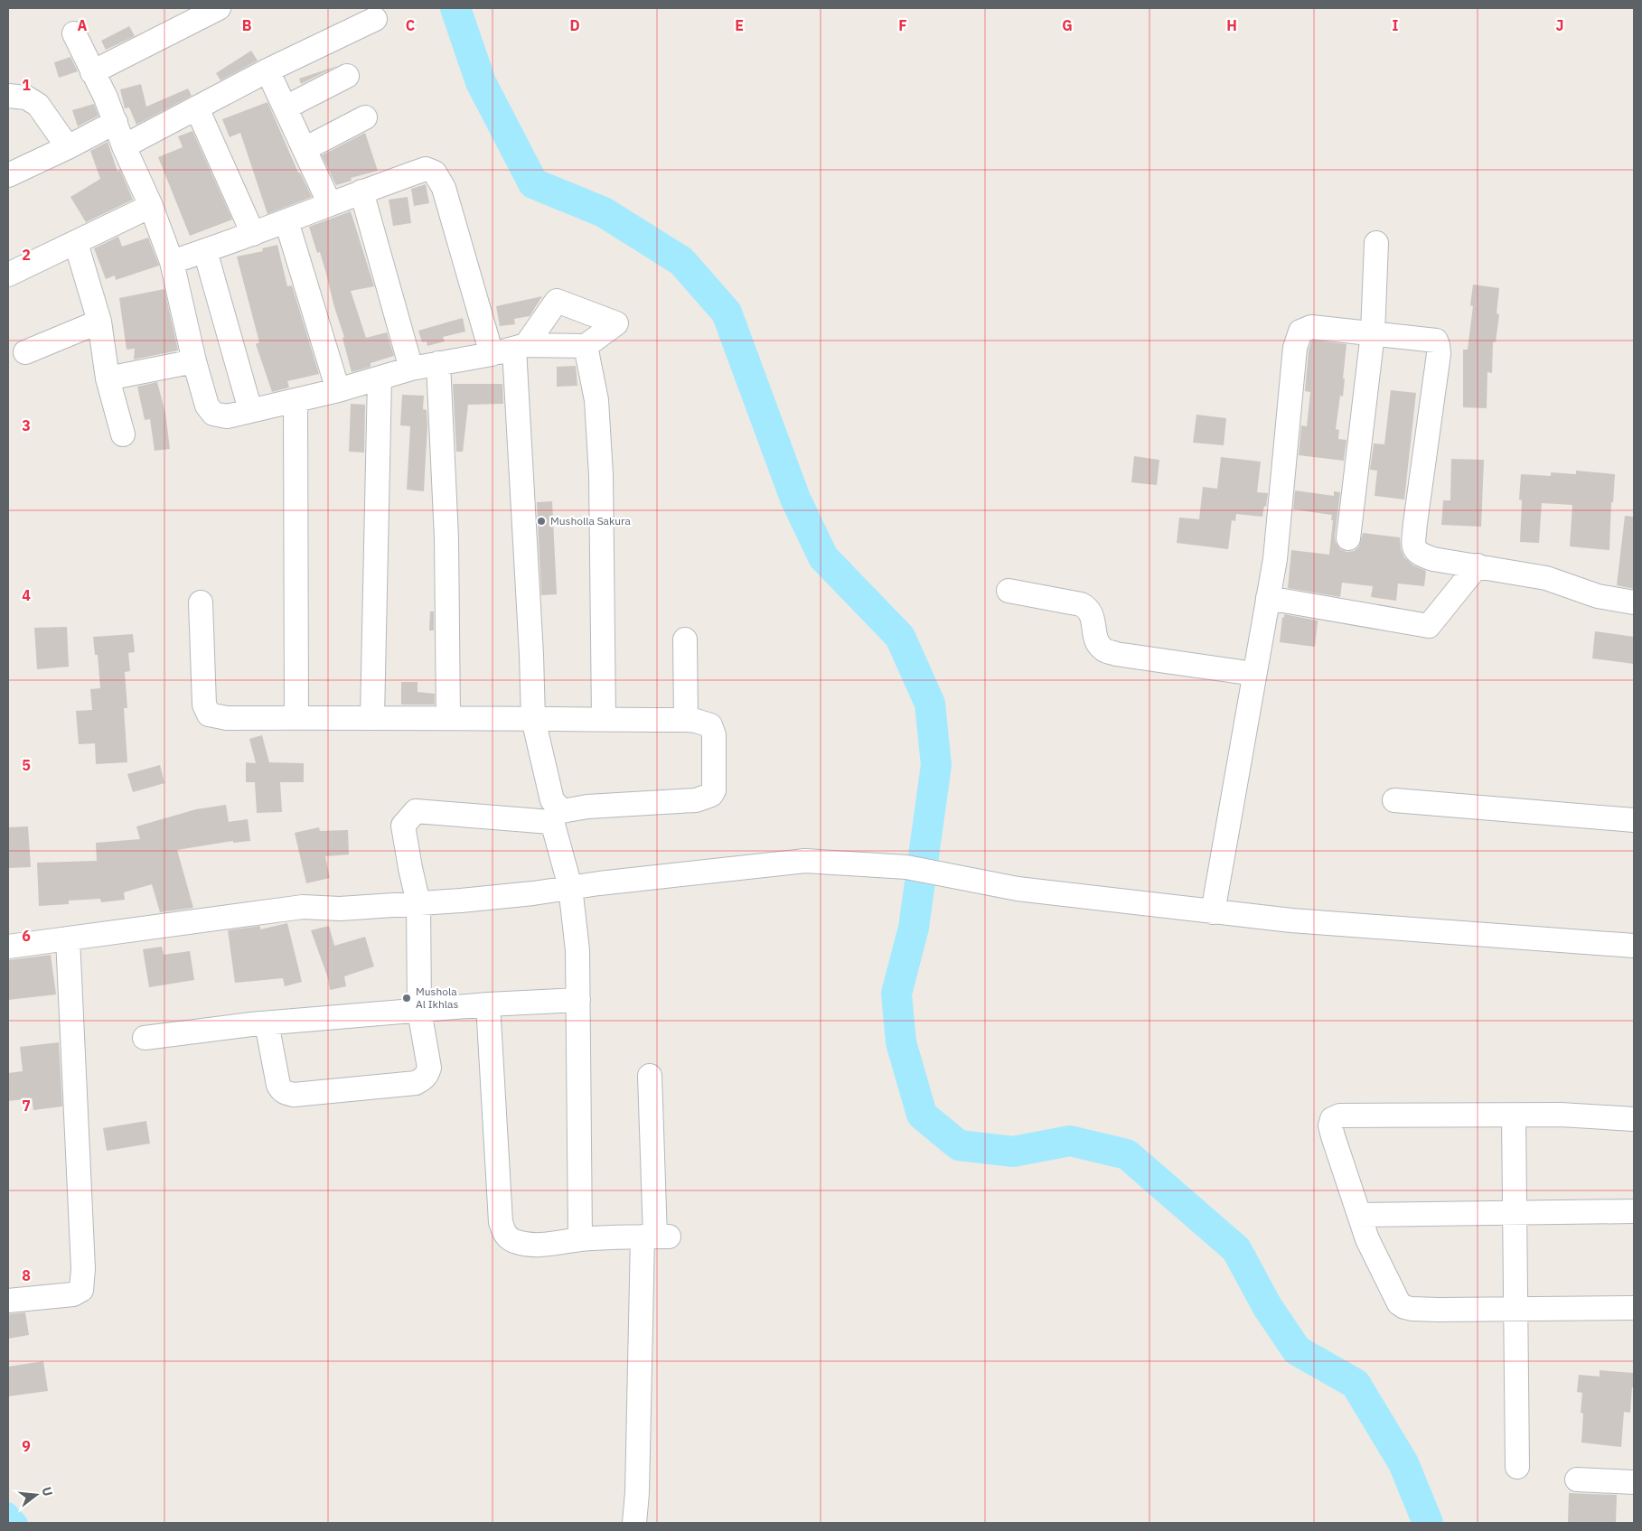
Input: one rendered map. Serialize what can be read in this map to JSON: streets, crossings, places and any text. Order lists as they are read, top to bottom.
{
  "places": ["Musholla Sakura", "Mushola Al Ikhlas"],
  "north": "right",
  "grid": {
    "columns": [
      "A",
      "B",
      "C",
      "D",
      "E",
      "F",
      "G",
      "H",
      "I",
      "J"
    ],
    "rows": [
      "1",
      "2",
      "3",
      "4",
      "5",
      "6",
      "7",
      "8",
      "9"
    ]
  }
}
